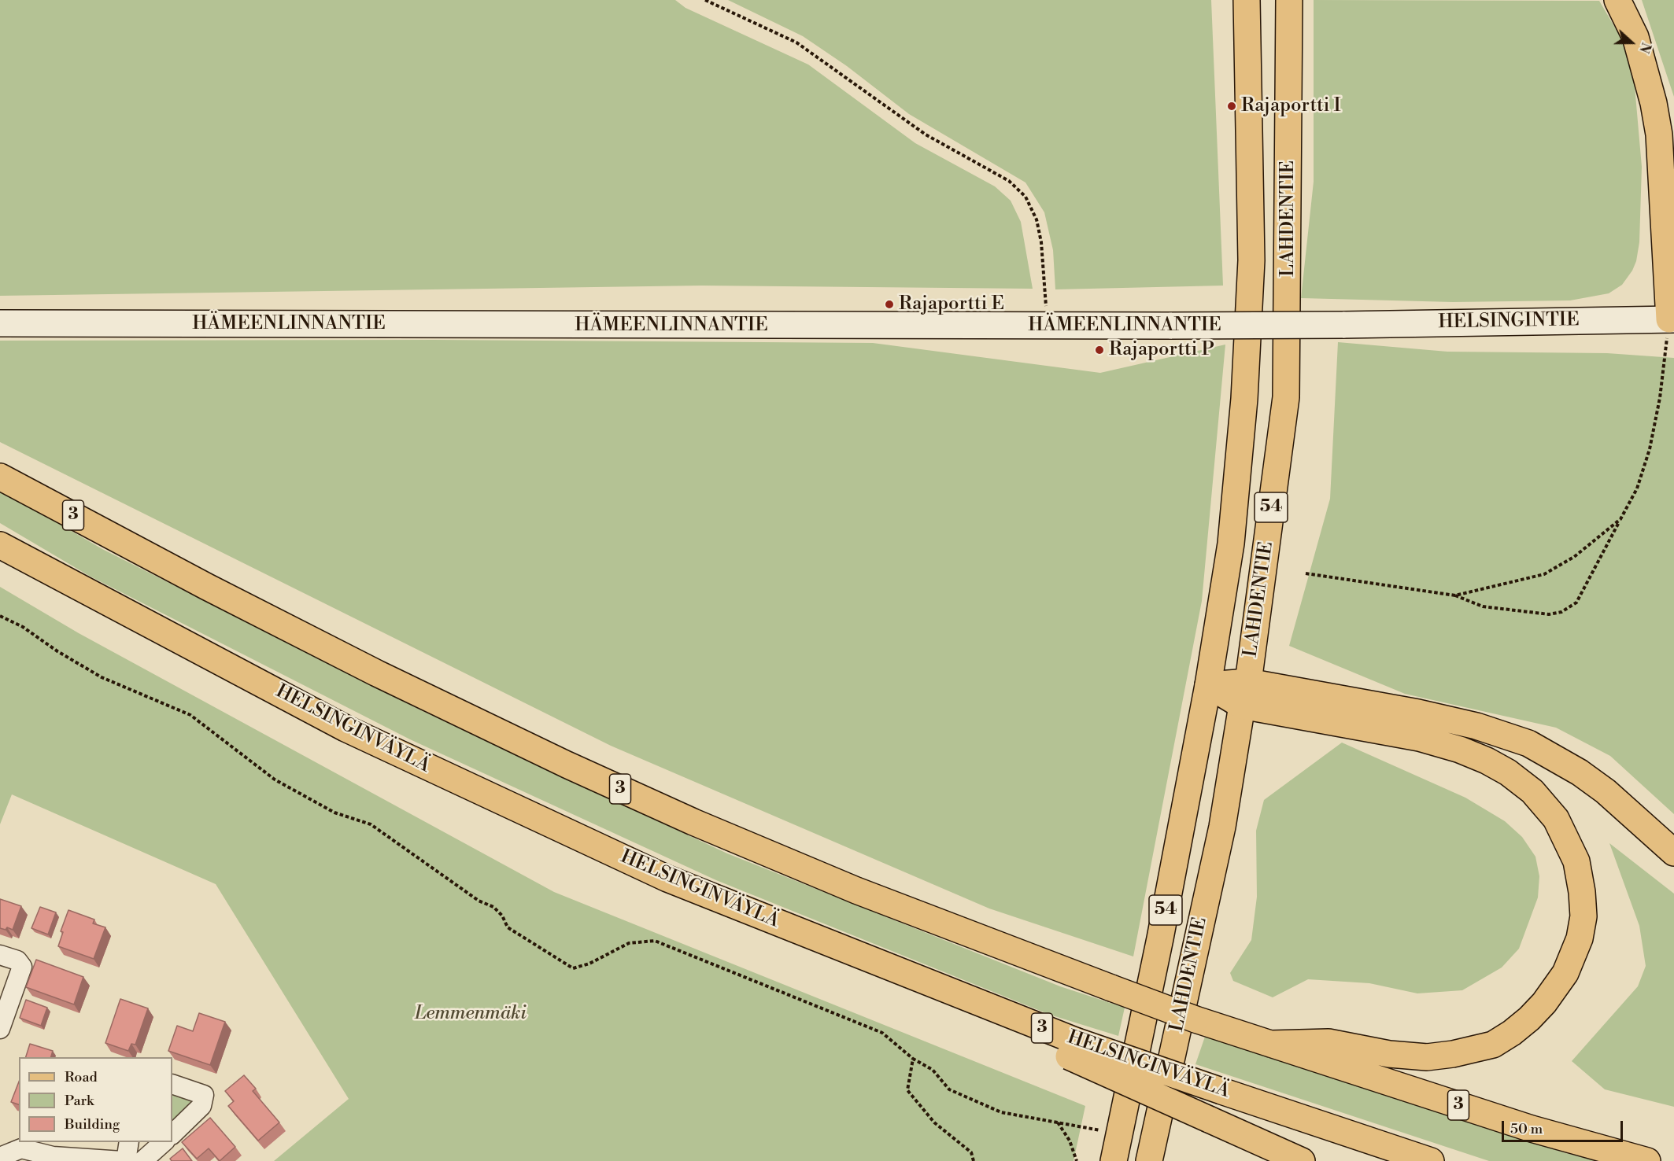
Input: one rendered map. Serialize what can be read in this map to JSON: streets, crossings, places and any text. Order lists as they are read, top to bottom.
{
  "streets": {
    "main road": [
      "LAHDENTIE",
      "HELSINGINTIE",
      "HÄMEENLINNANTIE",
      "54",
      "3",
      "HELSINGINVÄYLÄ"
    ]
  },
  "crossings": [
    ["HELSINGINTIE", "HÄMEENLINNANTIE"]
  ],
  "parks": ["Lemmenmäki"],
  "places": ["Rajaportti I", "Rajaportti E", "Rajaportti P"],
  "legend": ["Road", "Park", "Building"],
  "scale_bar": "50 m",
  "north": "right"
}
